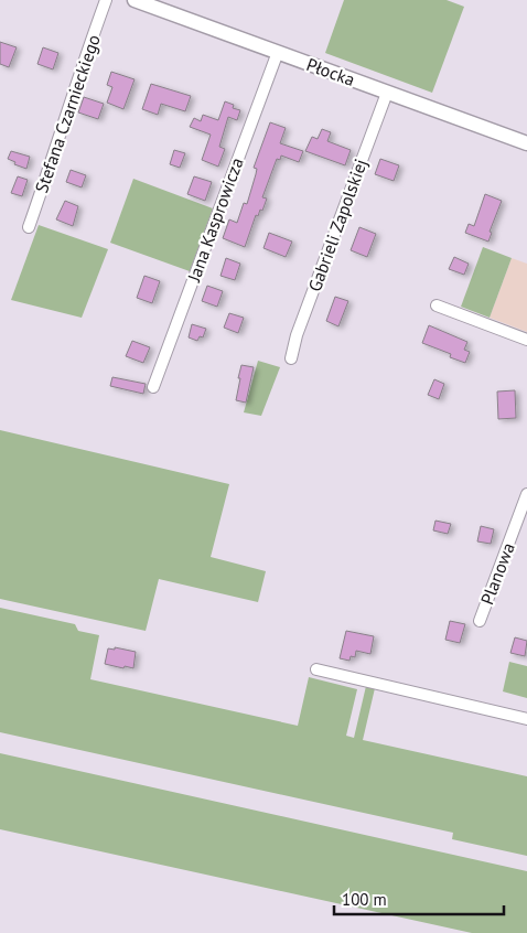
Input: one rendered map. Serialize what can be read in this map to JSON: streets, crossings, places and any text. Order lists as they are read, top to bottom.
{
  "streets": {
    "street": [
      "Płocka",
      "Stefana Czarnieckiego",
      "Jana Kasprowicza",
      "Gabrieli Zapolskiej",
      "Planowa"
    ]
  },
  "crossings": [
    ["Płocka", "Jana Kasprowicza"],
    ["Płocka", "Gabrieli Zapolskiej"]
  ],
  "scale_bar": "100 m"
}
